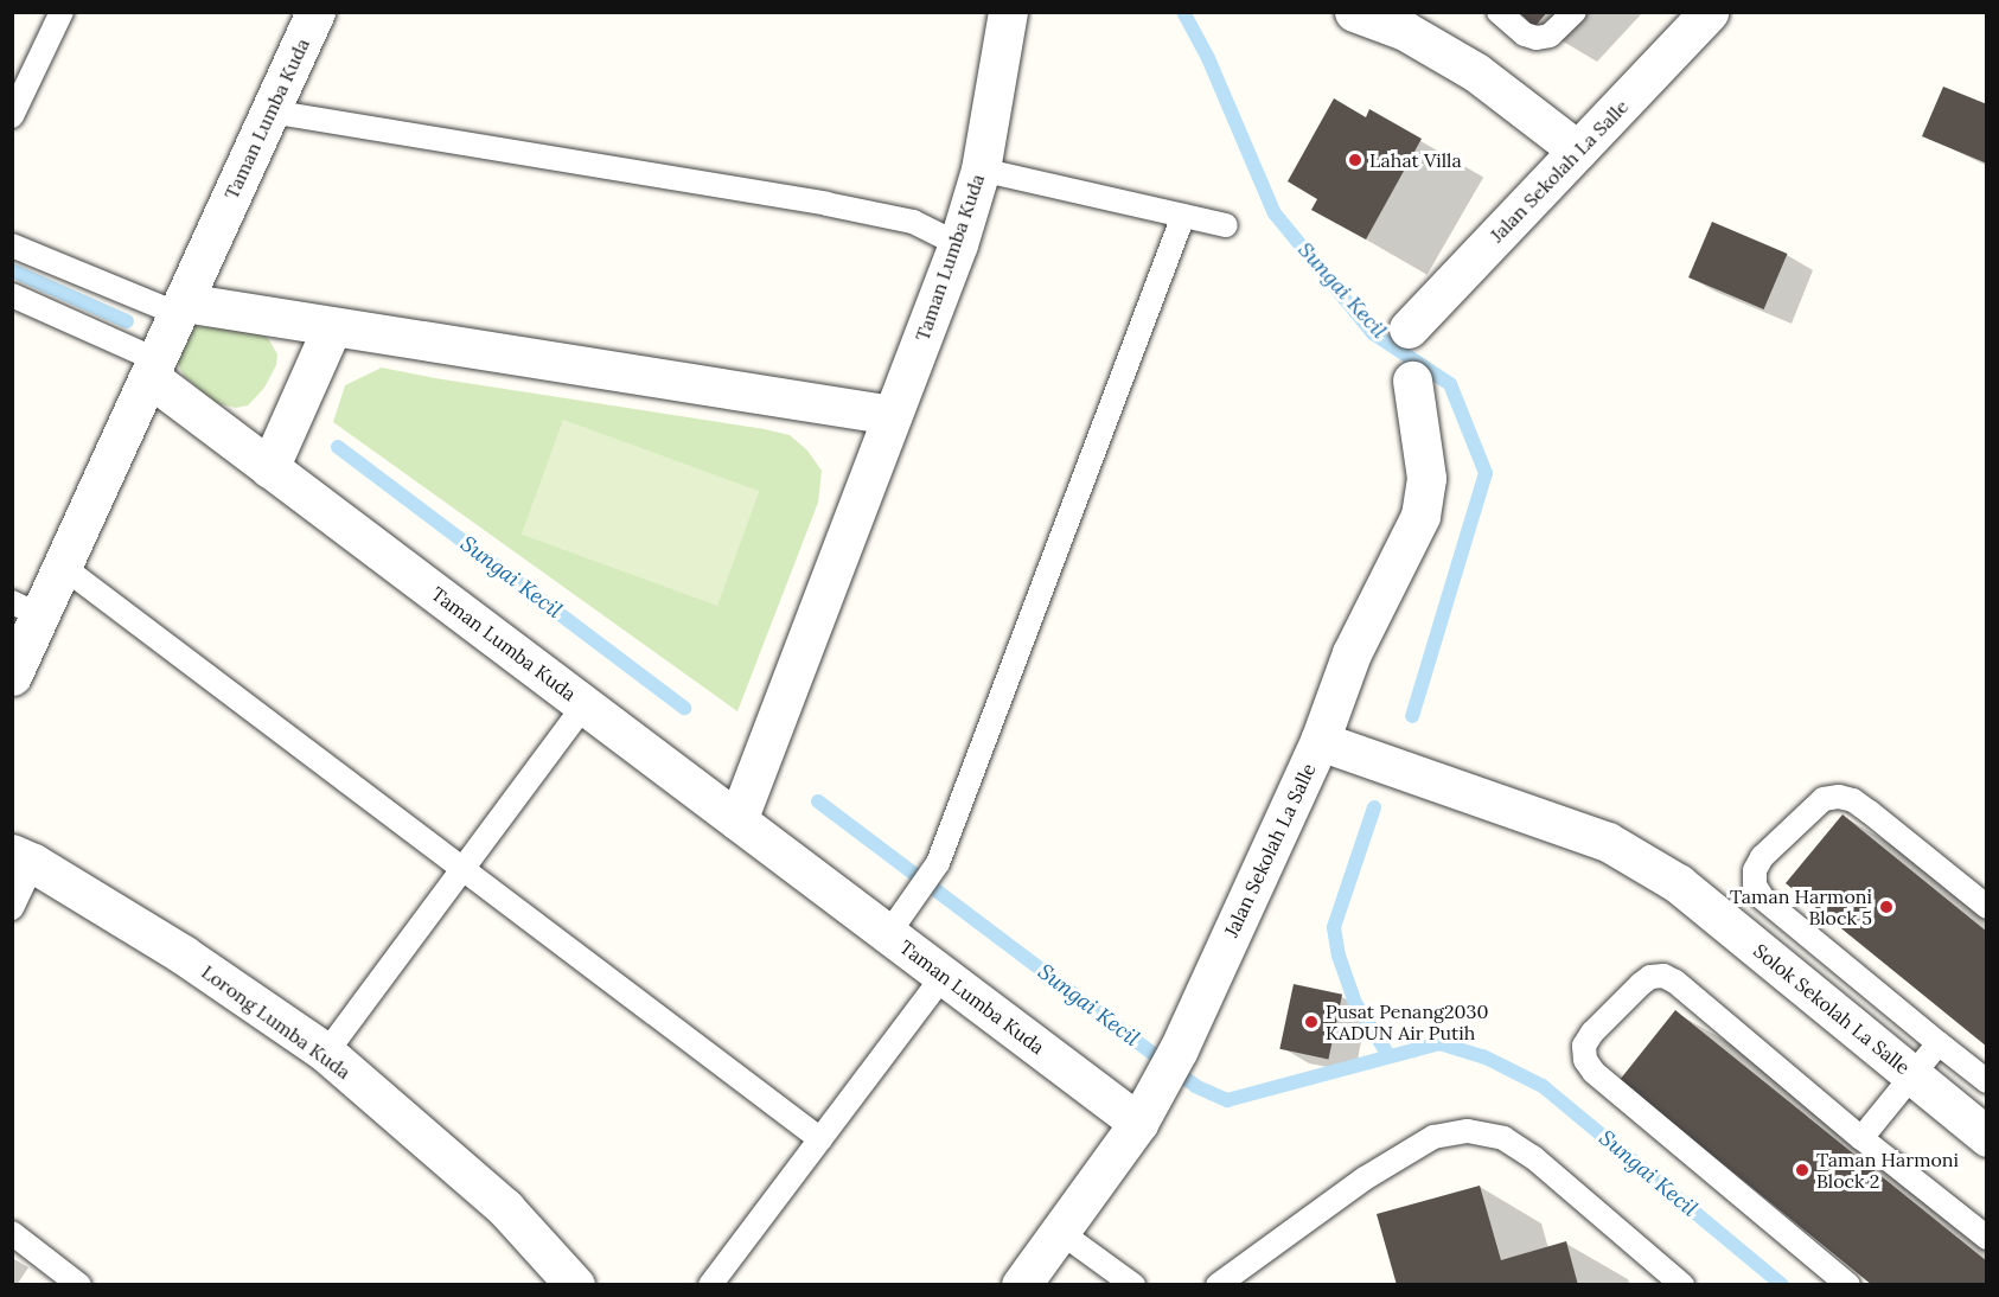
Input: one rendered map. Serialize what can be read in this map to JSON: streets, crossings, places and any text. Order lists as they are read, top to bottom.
{
  "streets": {
    "street": [
      "Taman Lumba Kuda",
      "Jalan Sekolah La Salle",
      "Solok Sekolah La Salle",
      "Lorong Lumba Kuda"
    ]
  },
  "crossings": [
    ["Taman Lumba Kuda", "Jalan Sekolah La Salle"],
    ["Jalan Sekolah La Salle", "Solok Sekolah La Salle"]
  ],
  "water": ["Sungai Kecil"],
  "places": [
    "Lahat Villa",
    "Taman Harmoni Block 5",
    "Pusat Penang2030 KADUN Air Putih",
    "Taman Harmoni Block 2"
  ]
}
